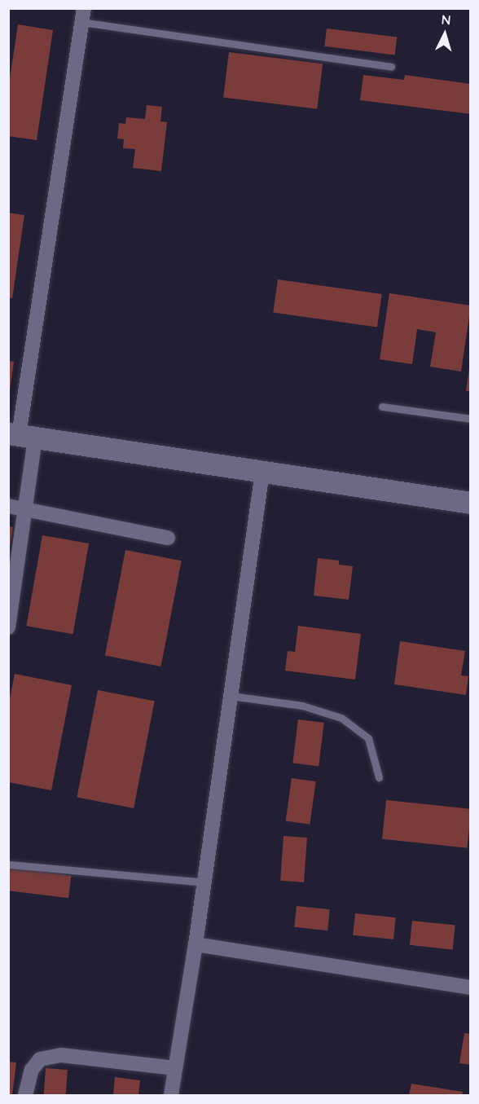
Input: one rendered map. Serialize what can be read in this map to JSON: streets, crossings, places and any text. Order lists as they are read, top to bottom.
{
  "north": "top"
}
